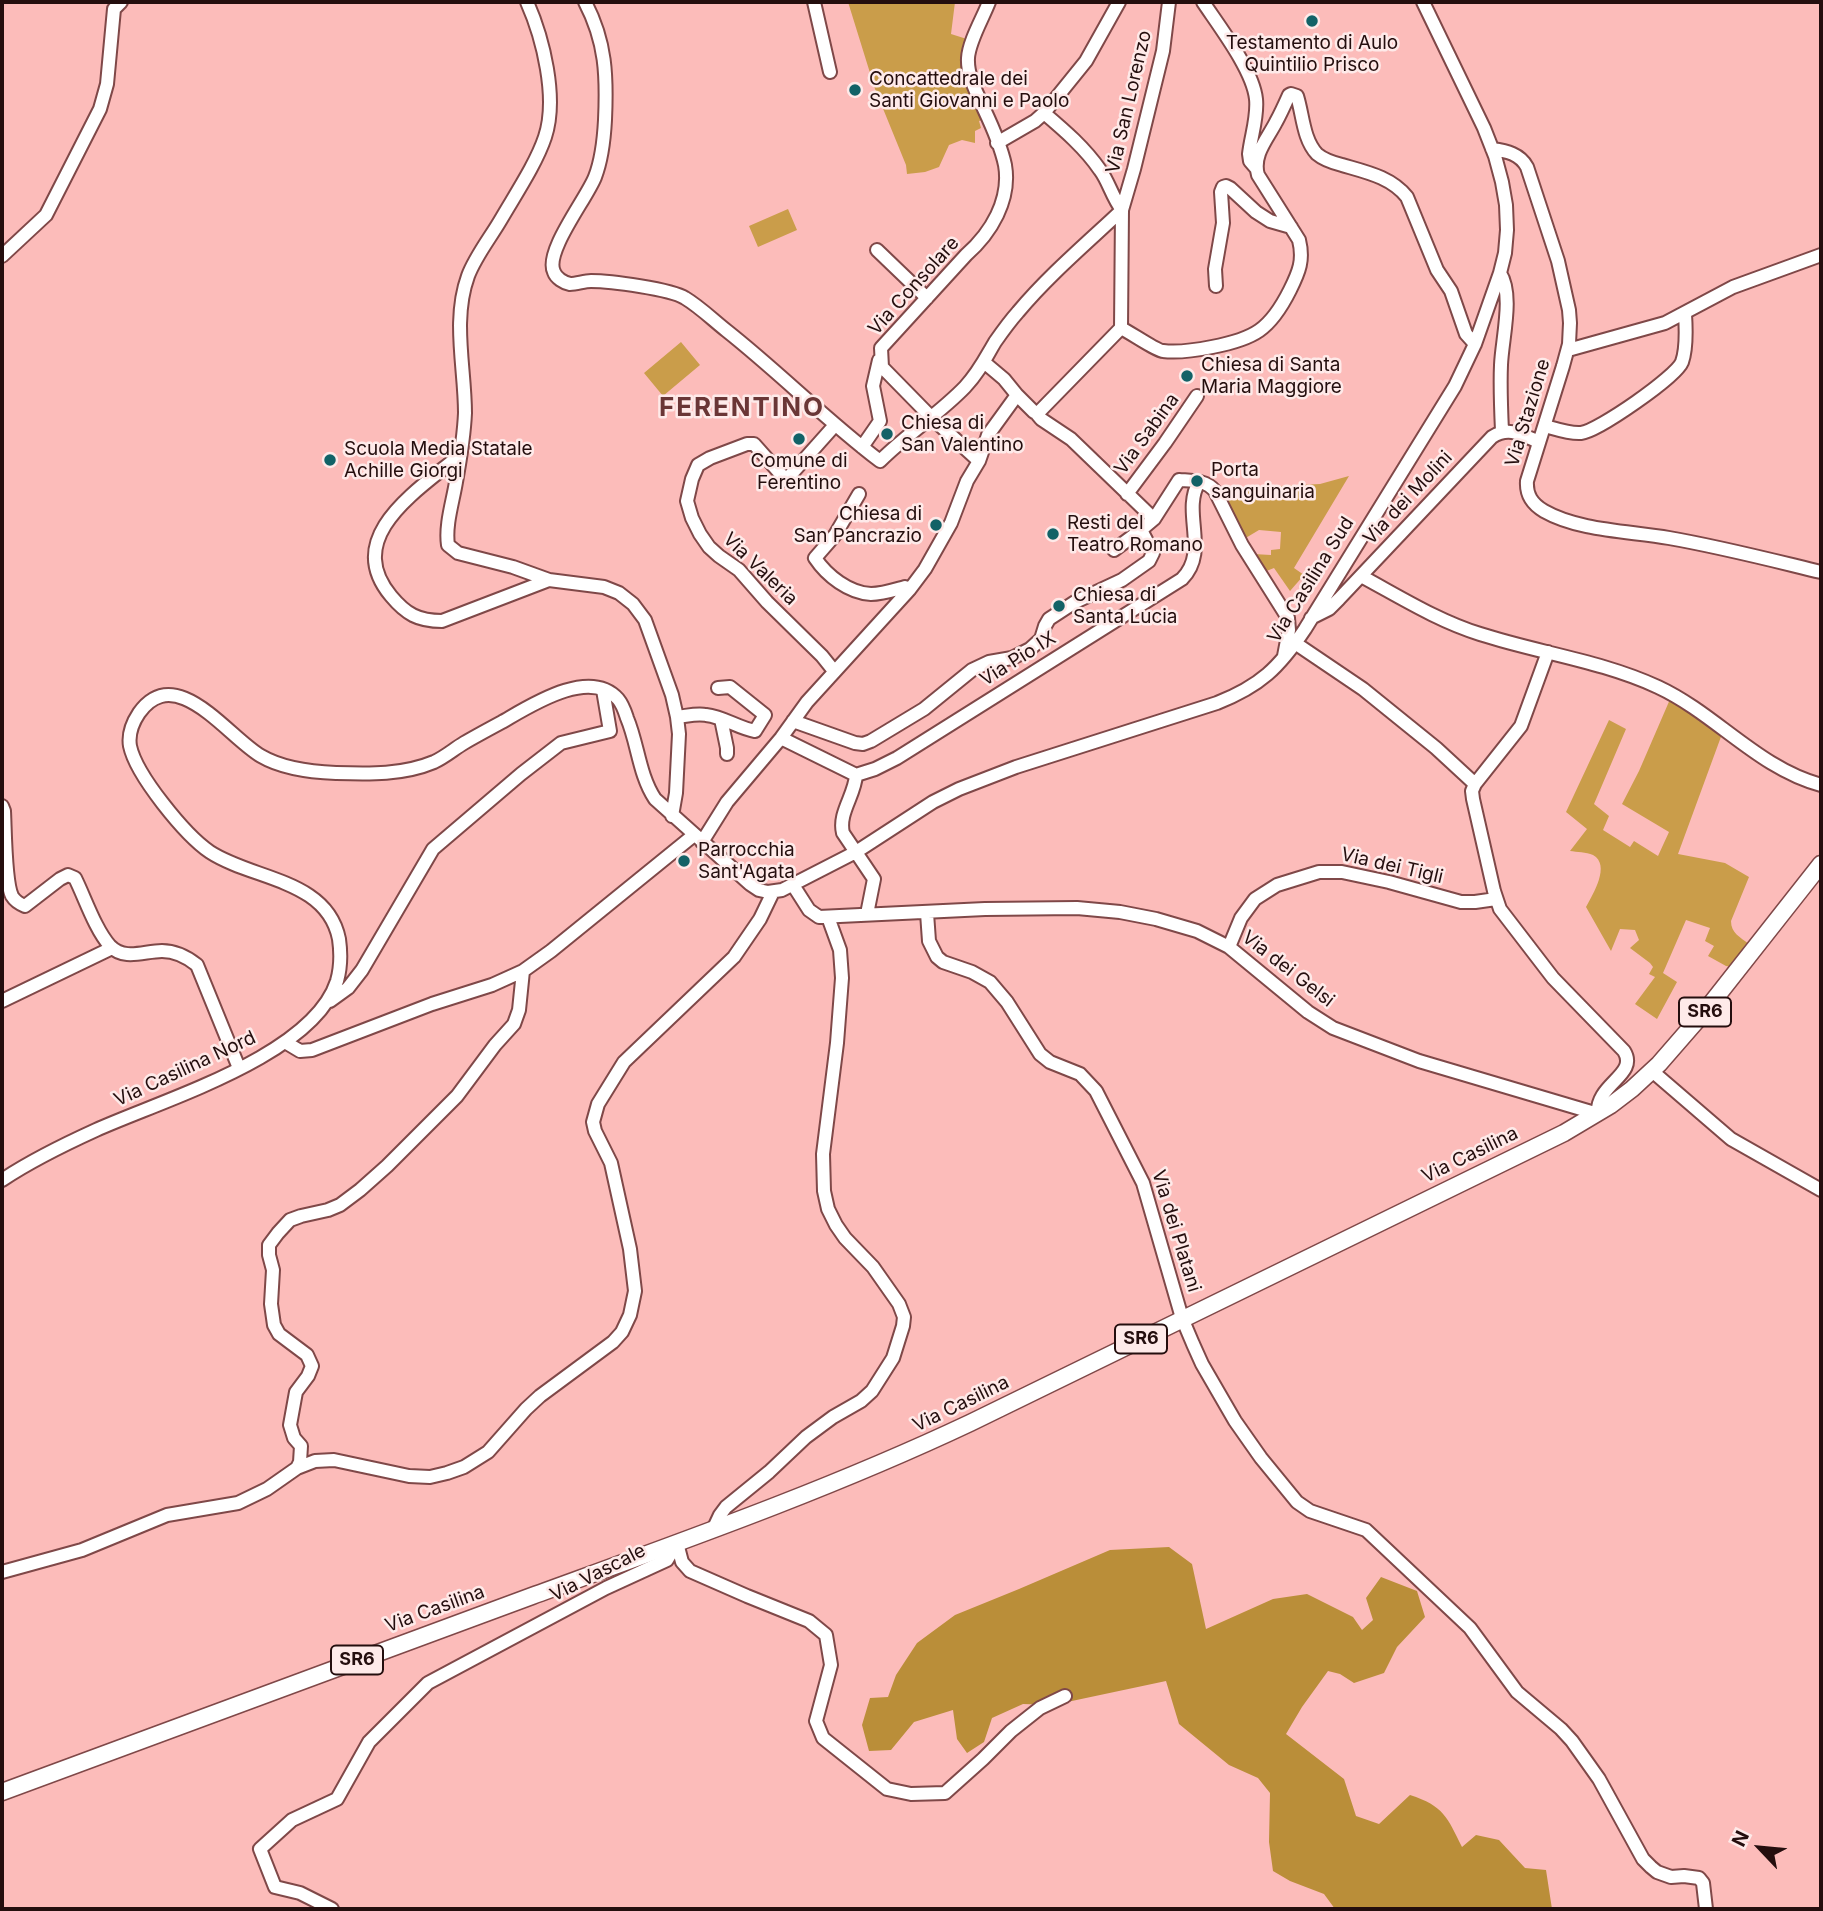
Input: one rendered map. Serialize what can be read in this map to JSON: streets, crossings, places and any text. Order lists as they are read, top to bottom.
{
  "streets": {
    "main road": ["SR6", "Via Casilina"],
    "street": [
      "Via San Lorenzo",
      "Via Consolare",
      "Via Stazione",
      "Via Sabina",
      "Via dei Molini",
      "Via Valeria",
      "Via Casilina Sud",
      "Via Pio IX",
      "Via dei Tigli",
      "Via dei Gelsi",
      "Via Casilina Nord",
      "Via dei Platani",
      "Via Vascale"
    ]
  },
  "crossings": [
    ["Via Stazione", "Via Casilina Sud"],
    ["Via dei Molini", "Via Casilina Sud"],
    ["Via dei Tigli", "Via dei Gelsi"],
    ["Via dei Gelsi", "Via Casilina"],
    ["Via dei Gelsi", "Via dei Platani"],
    ["Via Casilina", "Via dei Platani"],
    ["Via Casilina", "Via Vascale"]
  ],
  "districts": ["FERENTINO"],
  "places": [
    "Testamento di Aulo Quintilio Prisco",
    "Concattedrale dei Santi Giovanni e Paolo",
    "Chiesa di Santa Maria Maggiore",
    "Chiesa di San Valentino",
    "Comune di Ferentino",
    "Scuola Media Statale Achille Giorgi",
    "Porta sanguinaria",
    "Chiesa di San Pancrazio",
    "Resti del Teatro Romano",
    "Chiesa di Santa Lucia",
    "Parrocchia Sant'Agata"
  ],
  "north": "top left"
}
